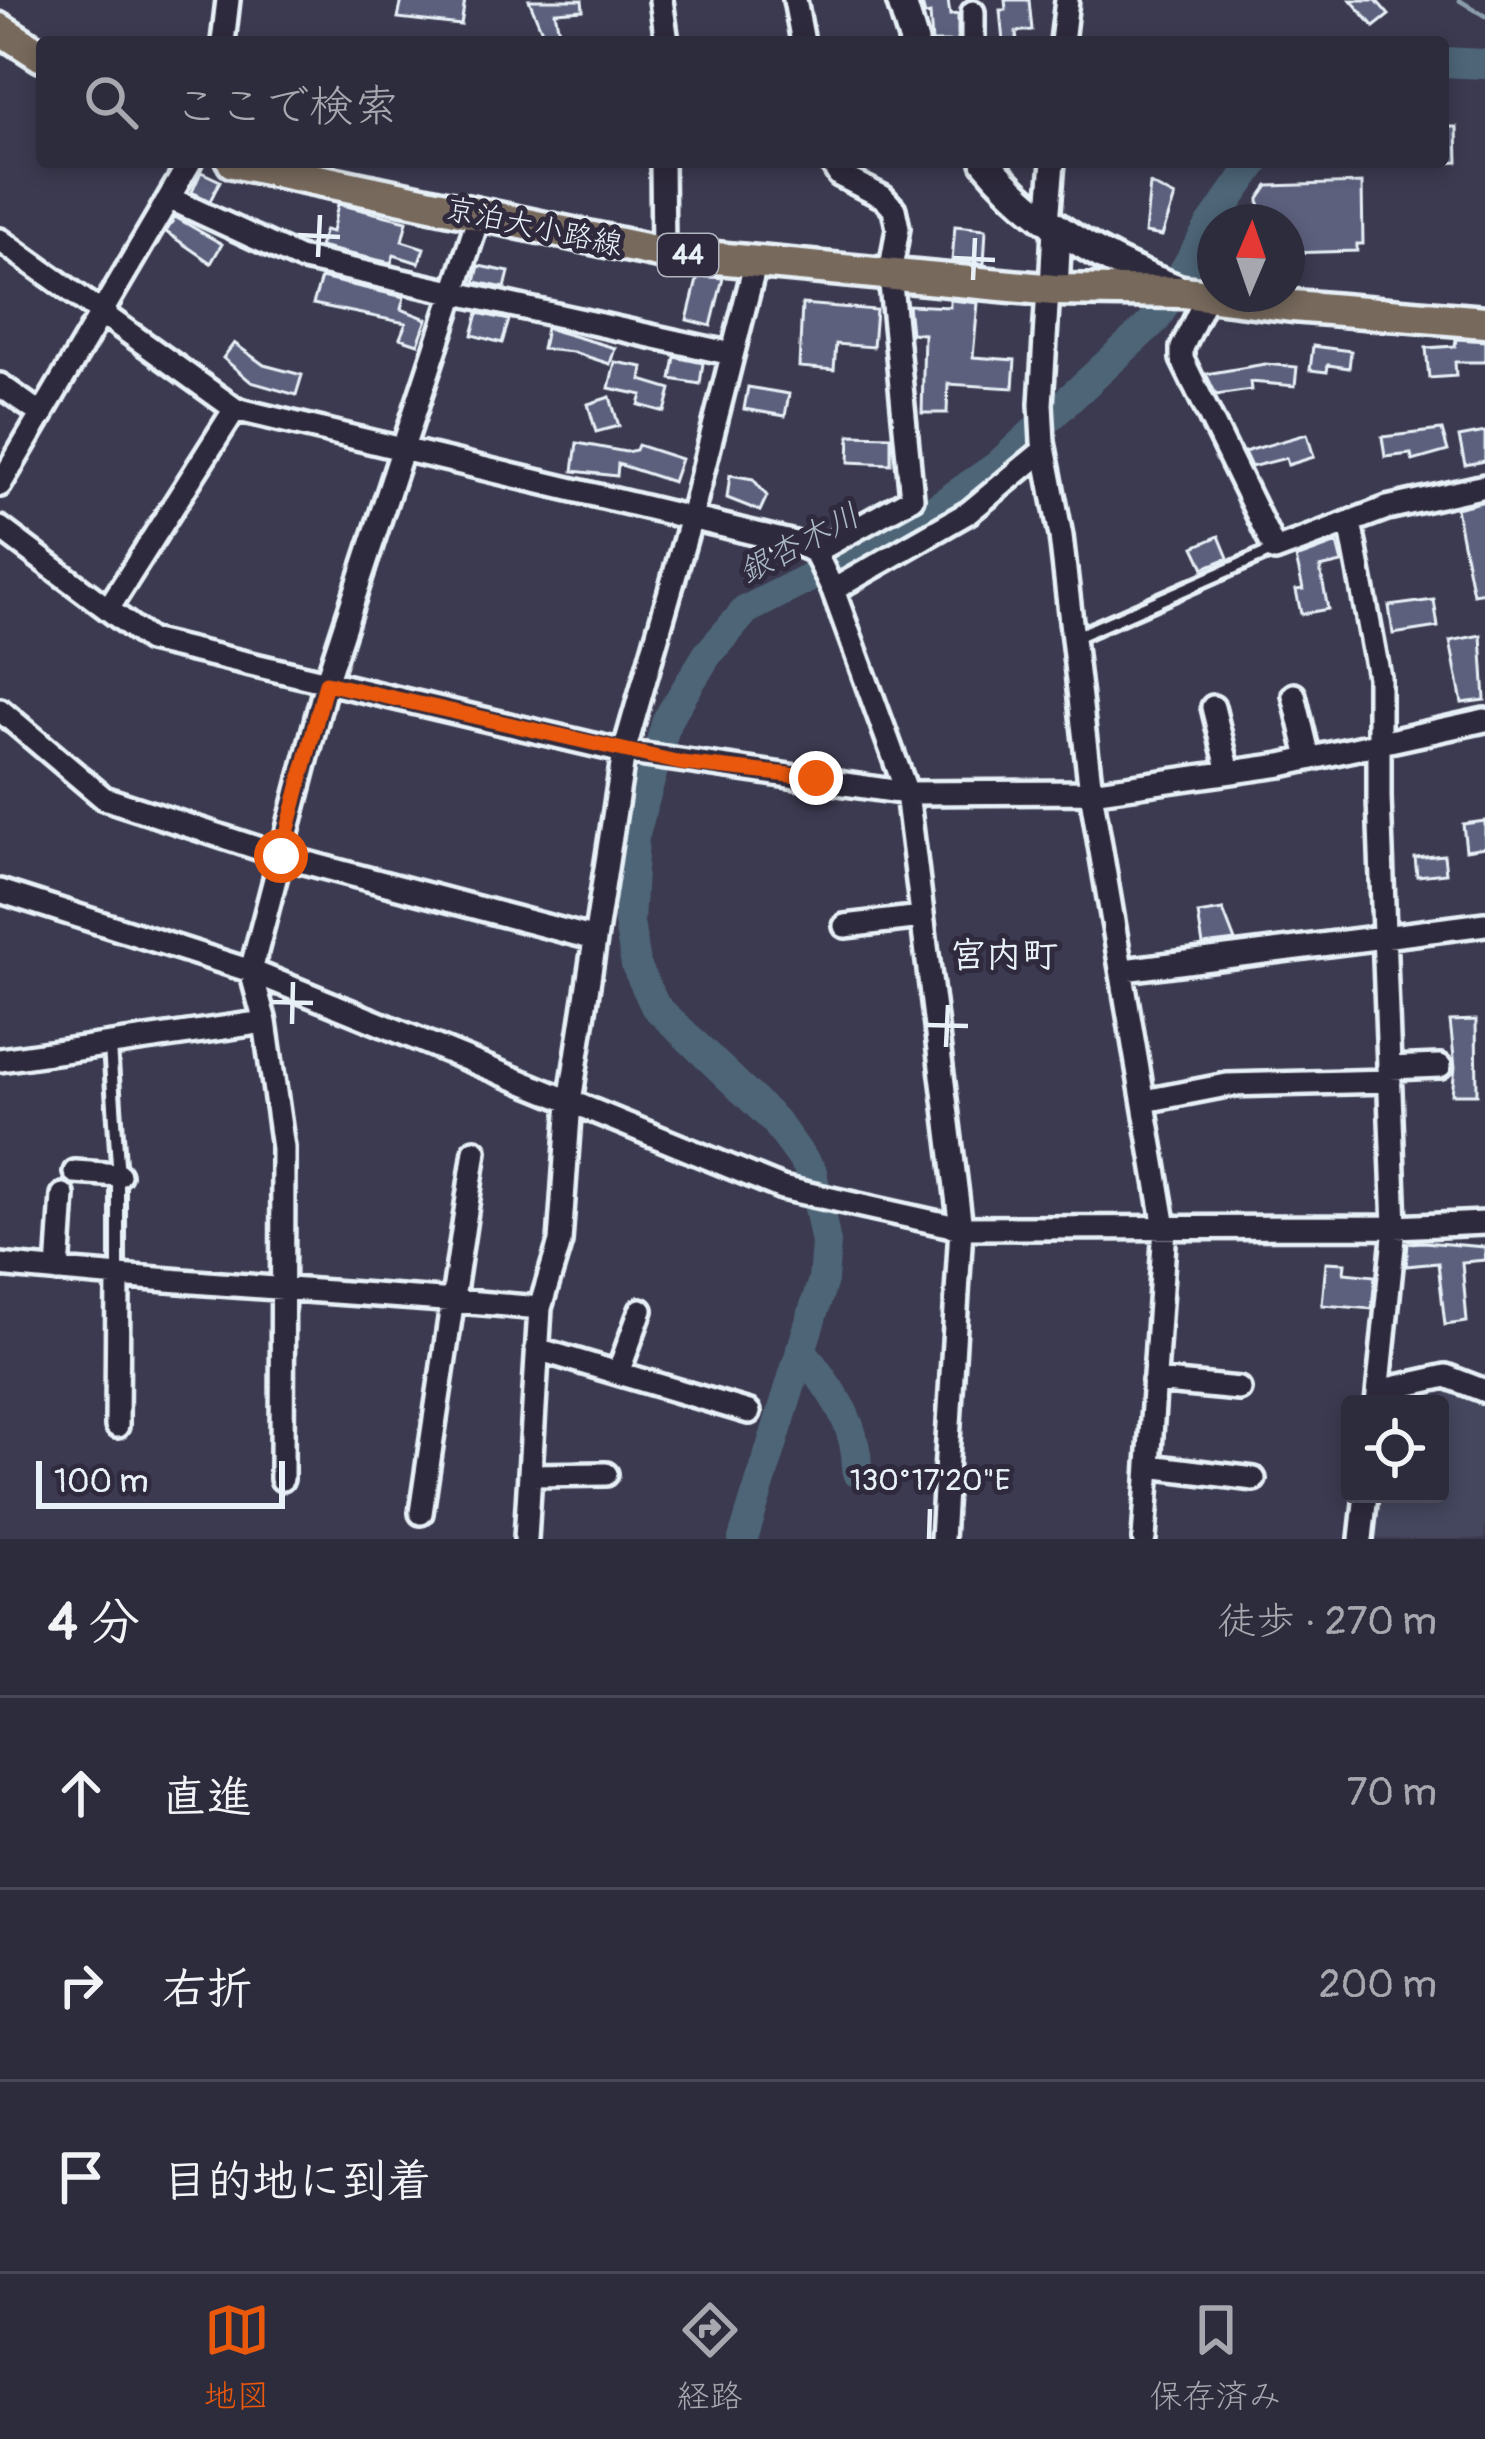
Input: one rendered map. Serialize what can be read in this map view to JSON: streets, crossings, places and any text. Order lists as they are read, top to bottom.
{
  "streets": {
    "main road": ["京泊大小路線", "44"]
  },
  "districts": ["宮内町"],
  "water": ["銀杏木川"],
  "scale_bar": "100 m",
  "north": "top",
  "page": {
    "search": "ここで検索",
    "scale": "100 m",
    "heading": ["4 分", "徒歩 · 270 m"],
    "list": [
      ["直進", "70 m"],
      ["右折", "200 m"],
      "目的地に到着"
    ],
    "nav": ["地図", "経路", "保存済み"]
  },
  "coordinates": ["130°17'20\"E"]
}
